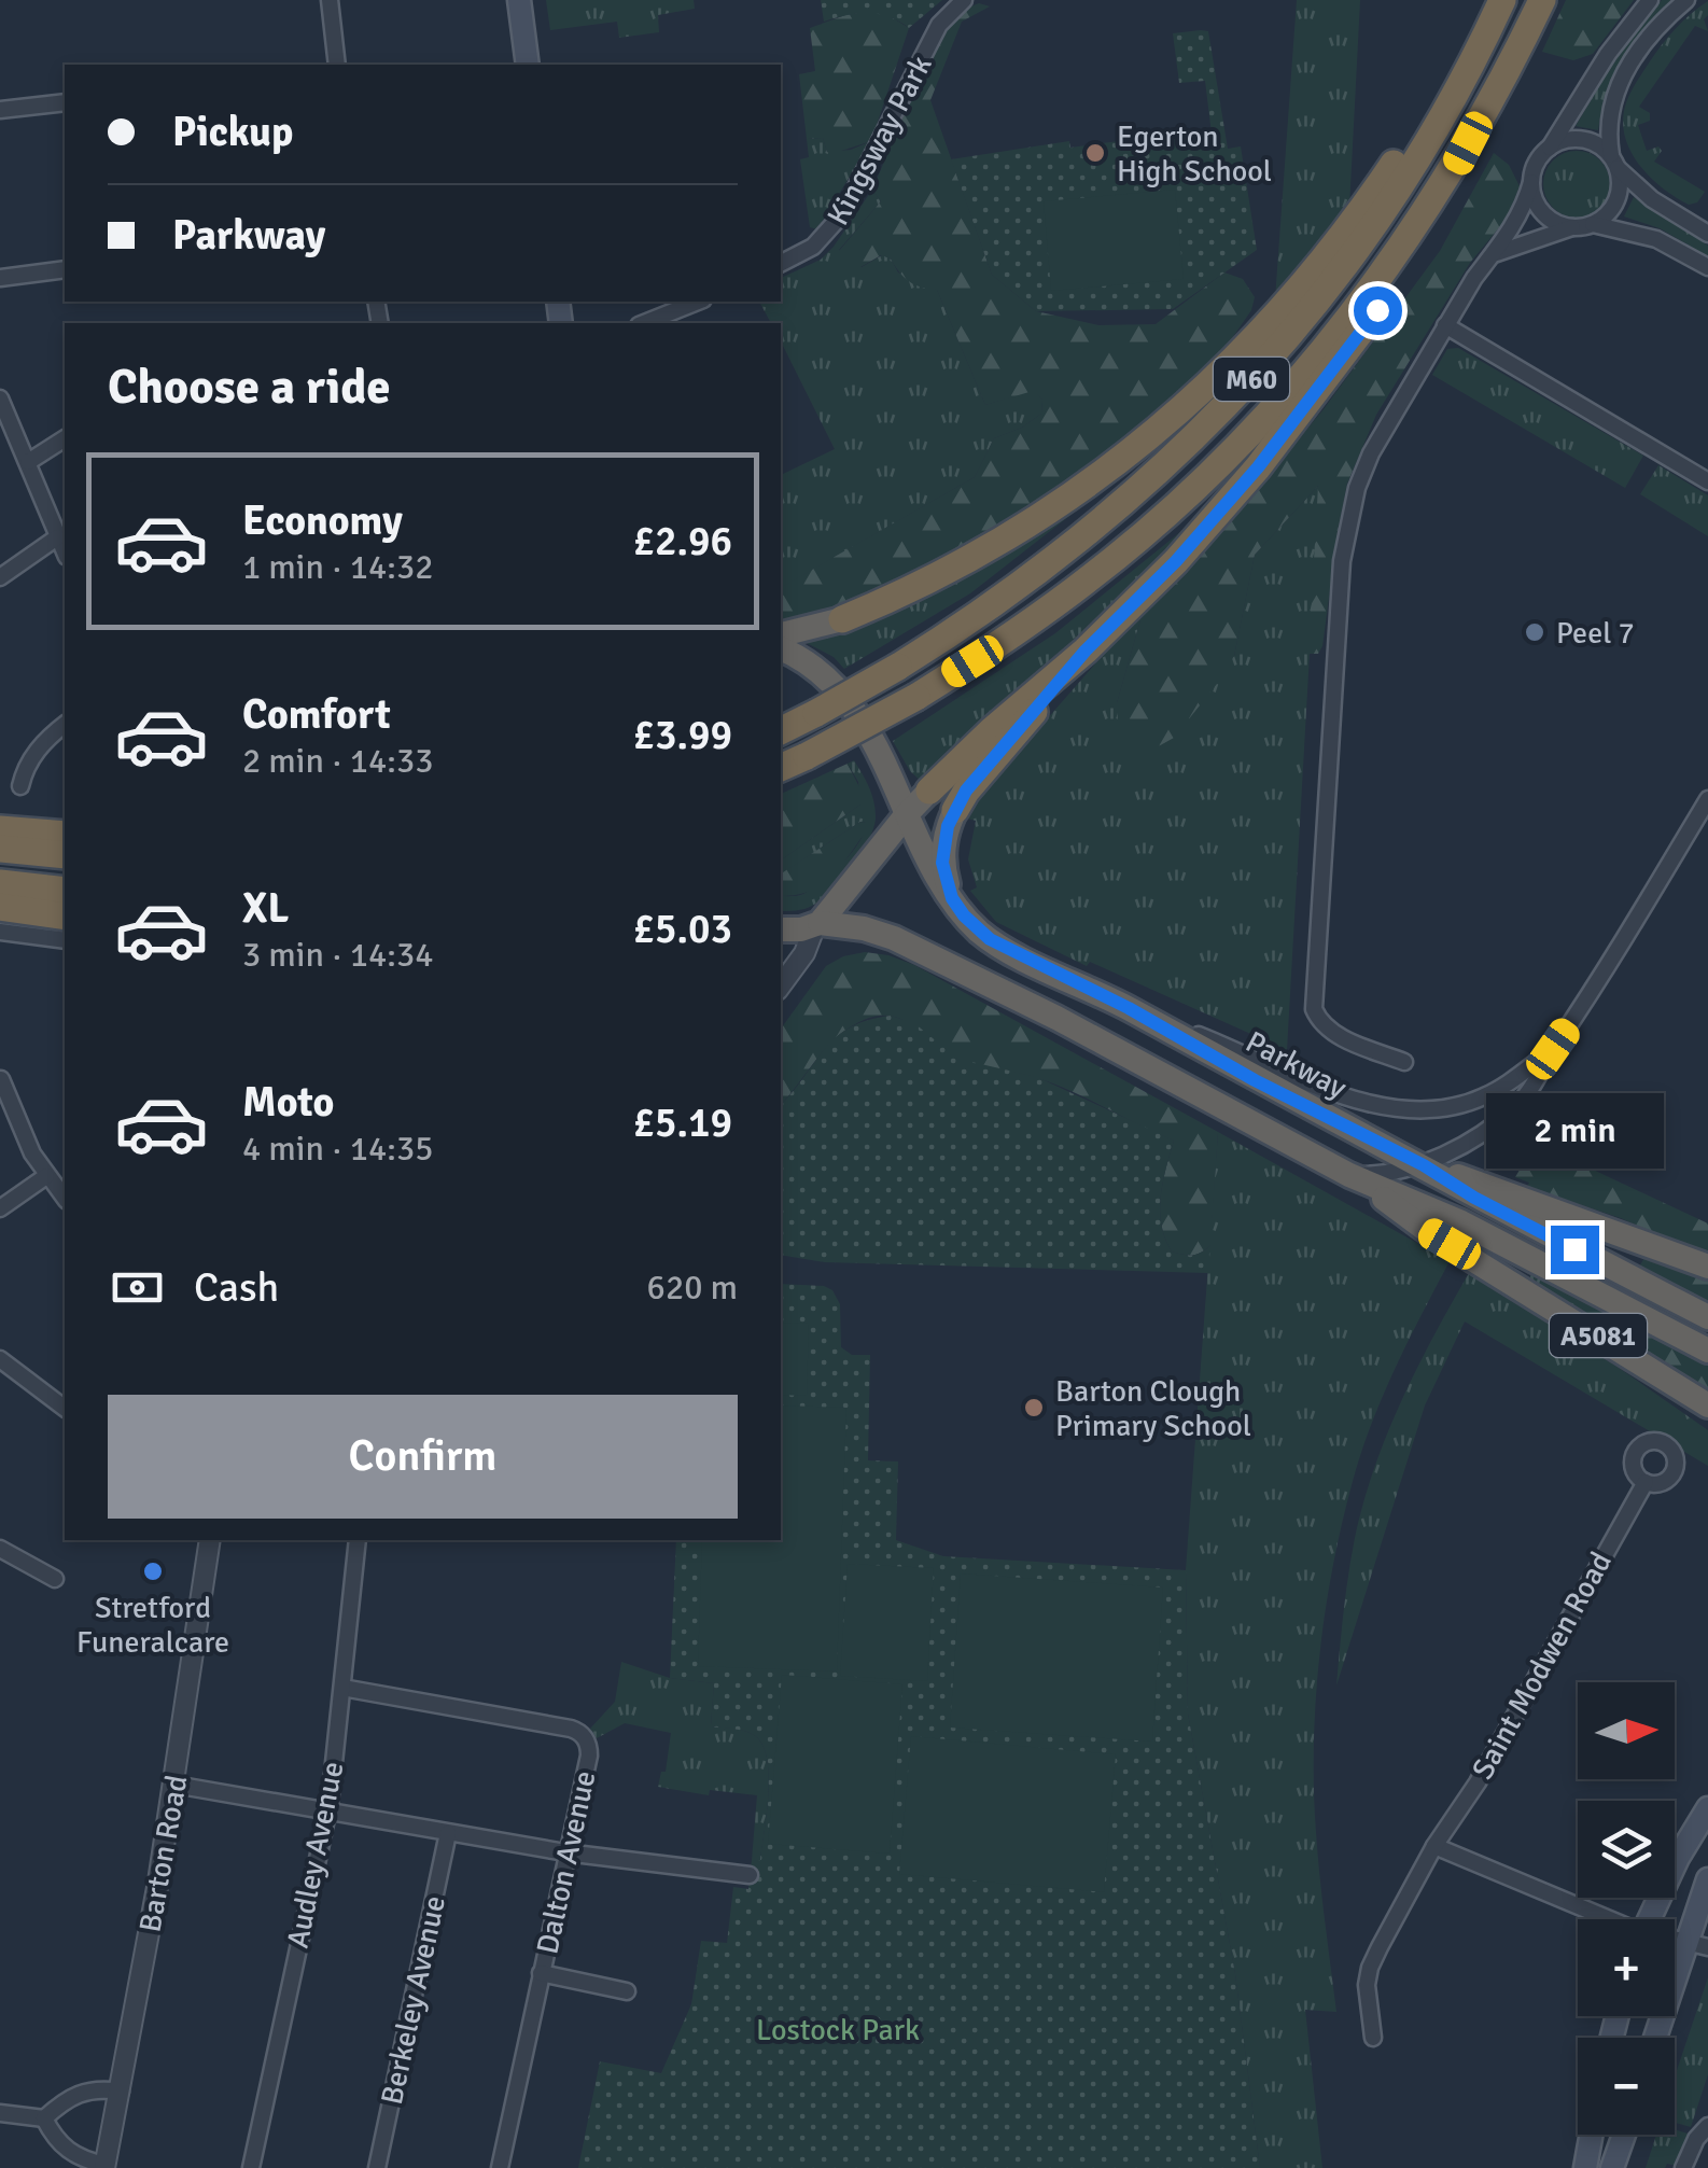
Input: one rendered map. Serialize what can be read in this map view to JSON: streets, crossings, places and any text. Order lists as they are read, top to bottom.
{
  "streets": {
    "highway": ["M60", "Parkway", "A5081"],
    "street": [
      "Kingsway Park",
      "Saint Modwen Road",
      "Barton Road",
      "Audley Avenue",
      "Dalton Avenue",
      "Berkeley Avenue"
    ]
  },
  "crossings": [
    ["Parkway", "A5081"],
    ["Audley Avenue", "Dalton Avenue"]
  ],
  "parks": ["Lostock Park"],
  "places": [
    "Egerton High School",
    "Peel 7",
    "Barton Clough Primary School",
    "Stretford Funeralcare"
  ],
  "north": "right",
  "page": {
    "banner": ["Pickup", "Parkway"],
    "heading": "Choose a ride",
    "list": [
      {
        "name": "Economy",
        "note": "1 min · 14:32",
        "value": "£2.96"
      },
      {
        "name": "Comfort",
        "note": "2 min · 14:33",
        "value": "£3.99"
      },
      {
        "name": "XL",
        "note": "3 min · 14:34",
        "value": "£5.03"
      },
      {
        "name": "Moto",
        "note": "4 min · 14:35",
        "value": "£5.19"
      }
    ],
    "bubble": "2 min",
    "pay": ["Cash", "620 m"],
    "buttons": "Confirm",
    "map_buttons": ["+", "−"]
  }
}
